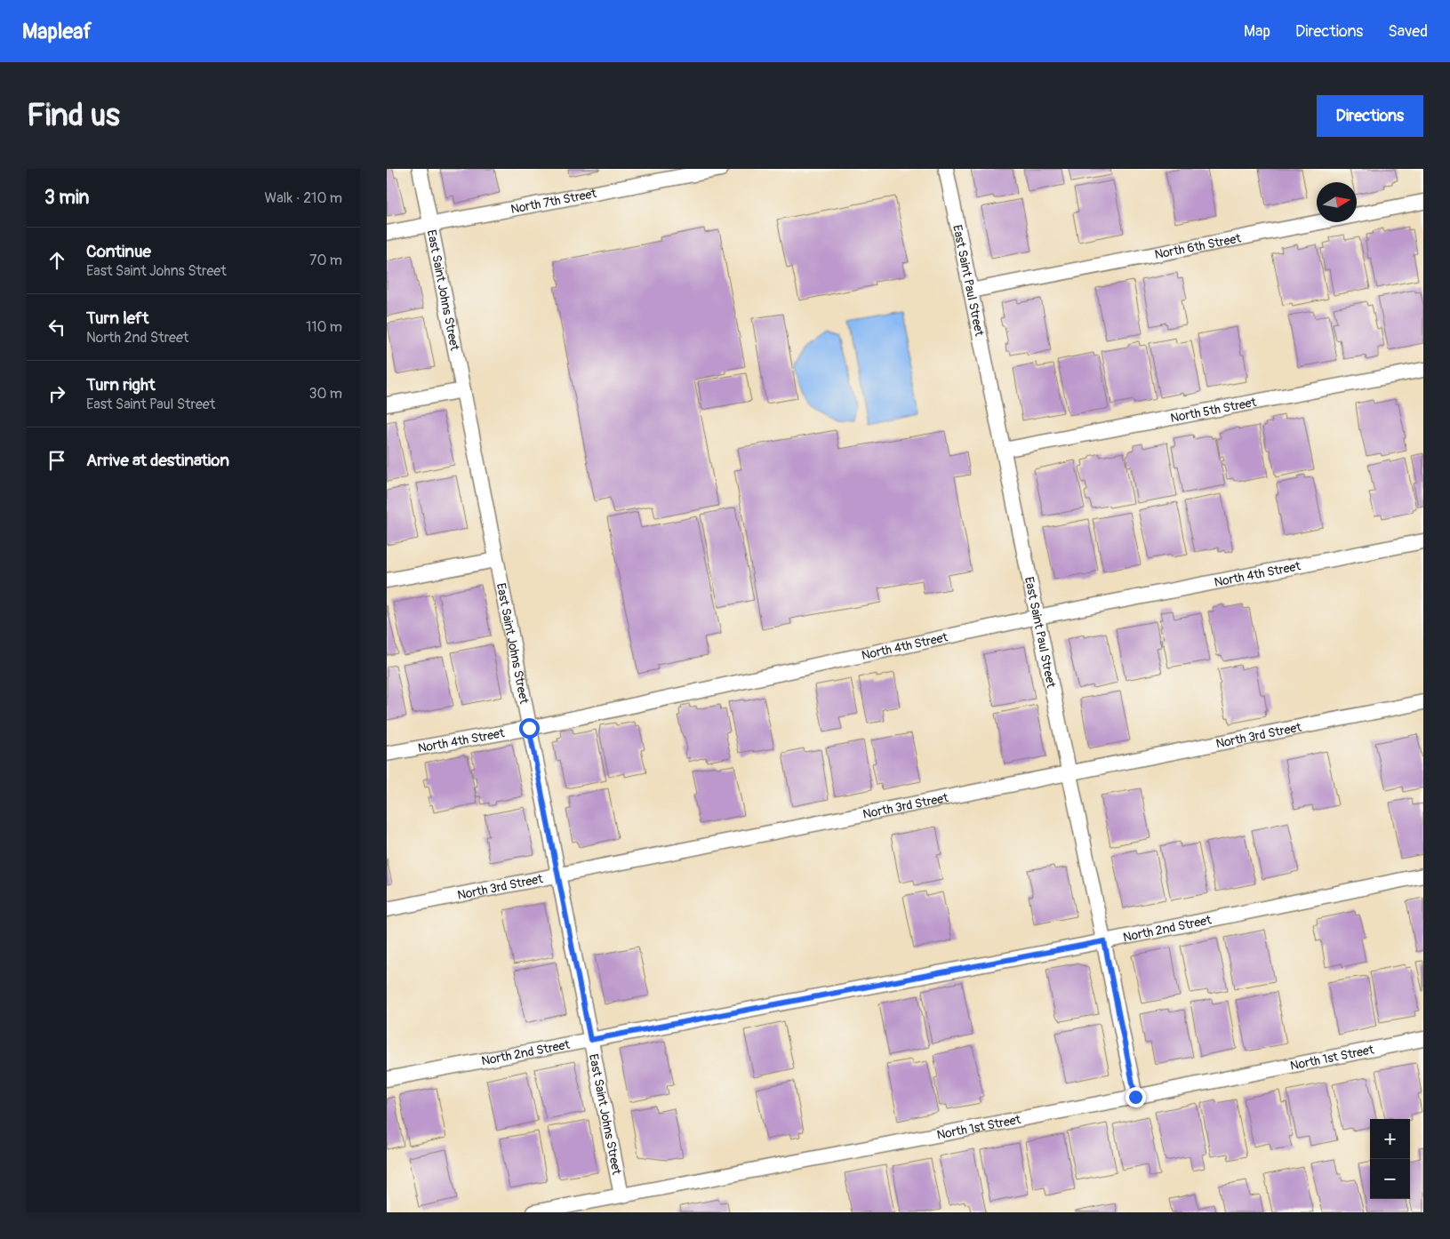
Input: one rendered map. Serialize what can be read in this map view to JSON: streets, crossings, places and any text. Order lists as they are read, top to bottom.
{
  "streets": {
    "lane": [
      "North 7th Street",
      "North 6th Street",
      "East Saint Paul Street",
      "East Saint Johns Street",
      "North 5th Street",
      "North 4th Street",
      "North 3rd Street",
      "North 2nd Street",
      "North 1st Street"
    ]
  },
  "crossings": [
    ["North 7th Street", "East Saint Johns Street"],
    ["North 6th Street", "East Saint Paul Street"],
    ["East Saint Paul Street", "North 5th Street"],
    ["East Saint Paul Street", "North 4th Street"],
    ["East Saint Paul Street", "North 3rd Street"],
    ["East Saint Paul Street", "North 2nd Street"],
    ["East Saint Paul Street", "North 1st Street"],
    ["East Saint Johns Street", "North 4th Street"],
    ["East Saint Johns Street", "North 3rd Street"],
    ["East Saint Johns Street", "North 2nd Street"],
    ["East Saint Johns Street", "North 1st Street"]
  ],
  "north": "right",
  "page": {
    "header": "Mapleaf",
    "nav": ["Map", "Directions", "Saved"],
    "buttons": "Directions",
    "title": "Find us",
    "heading": ["3 min", "Walk · 210 m"],
    "list": [
      ["Continue", "East Saint Johns Street", "70 m"],
      ["Turn left", "North 2nd Street", "110 m"],
      ["Turn right", "East Saint Paul Street", "30 m"],
      "Arrive at destination"
    ],
    "map_buttons": ["+", "−"]
  }
}
